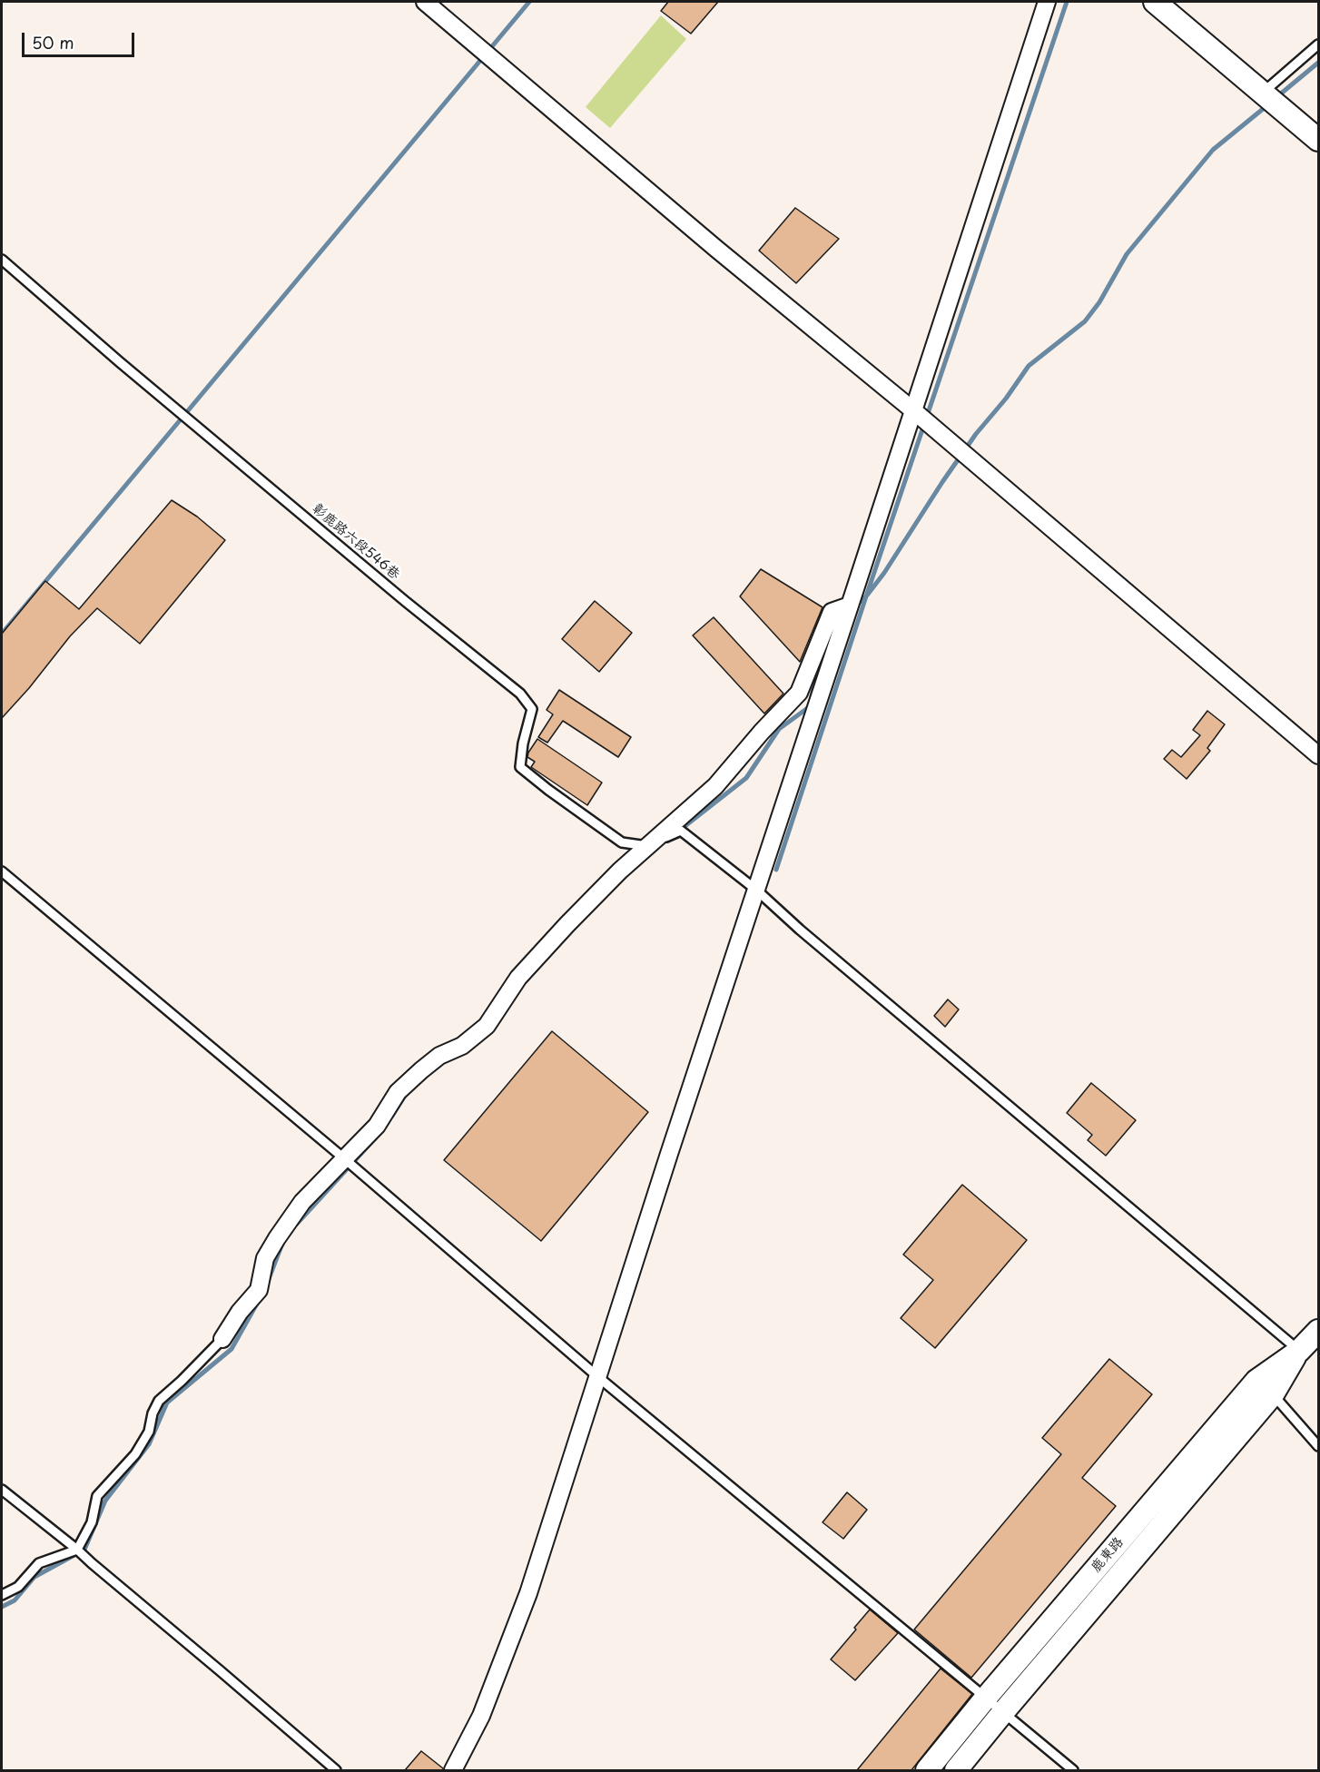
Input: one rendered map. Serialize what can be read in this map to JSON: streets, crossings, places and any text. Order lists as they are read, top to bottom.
{
  "streets": {
    "street": ["鹿東路"],
    "lane": ["彰鹿路六段546巷"]
  },
  "scale_bar": "50 m"
}
